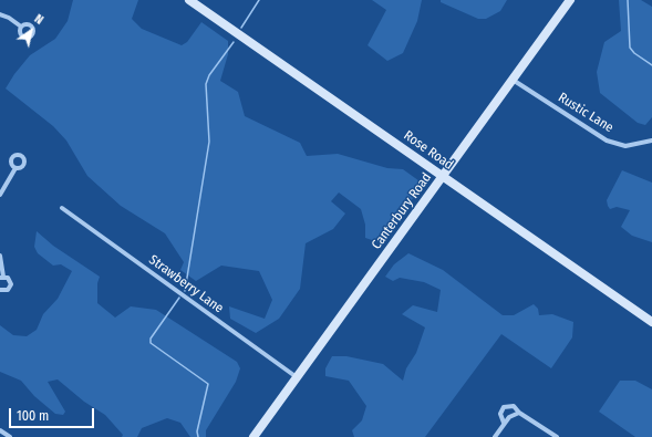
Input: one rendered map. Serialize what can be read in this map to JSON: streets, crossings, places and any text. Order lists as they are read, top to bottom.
{
  "streets": {
    "street": [
      "Rustic Lane",
      "Rose Road",
      "Canterbury Road",
      "Strawberry Lane"
    ]
  },
  "crossings": [
    ["Rustic Lane", "Canterbury Road"],
    ["Rose Road", "Canterbury Road"],
    ["Canterbury Road", "Strawberry Lane"]
  ],
  "scale_bar": "100 m",
  "north": "top right"
}
